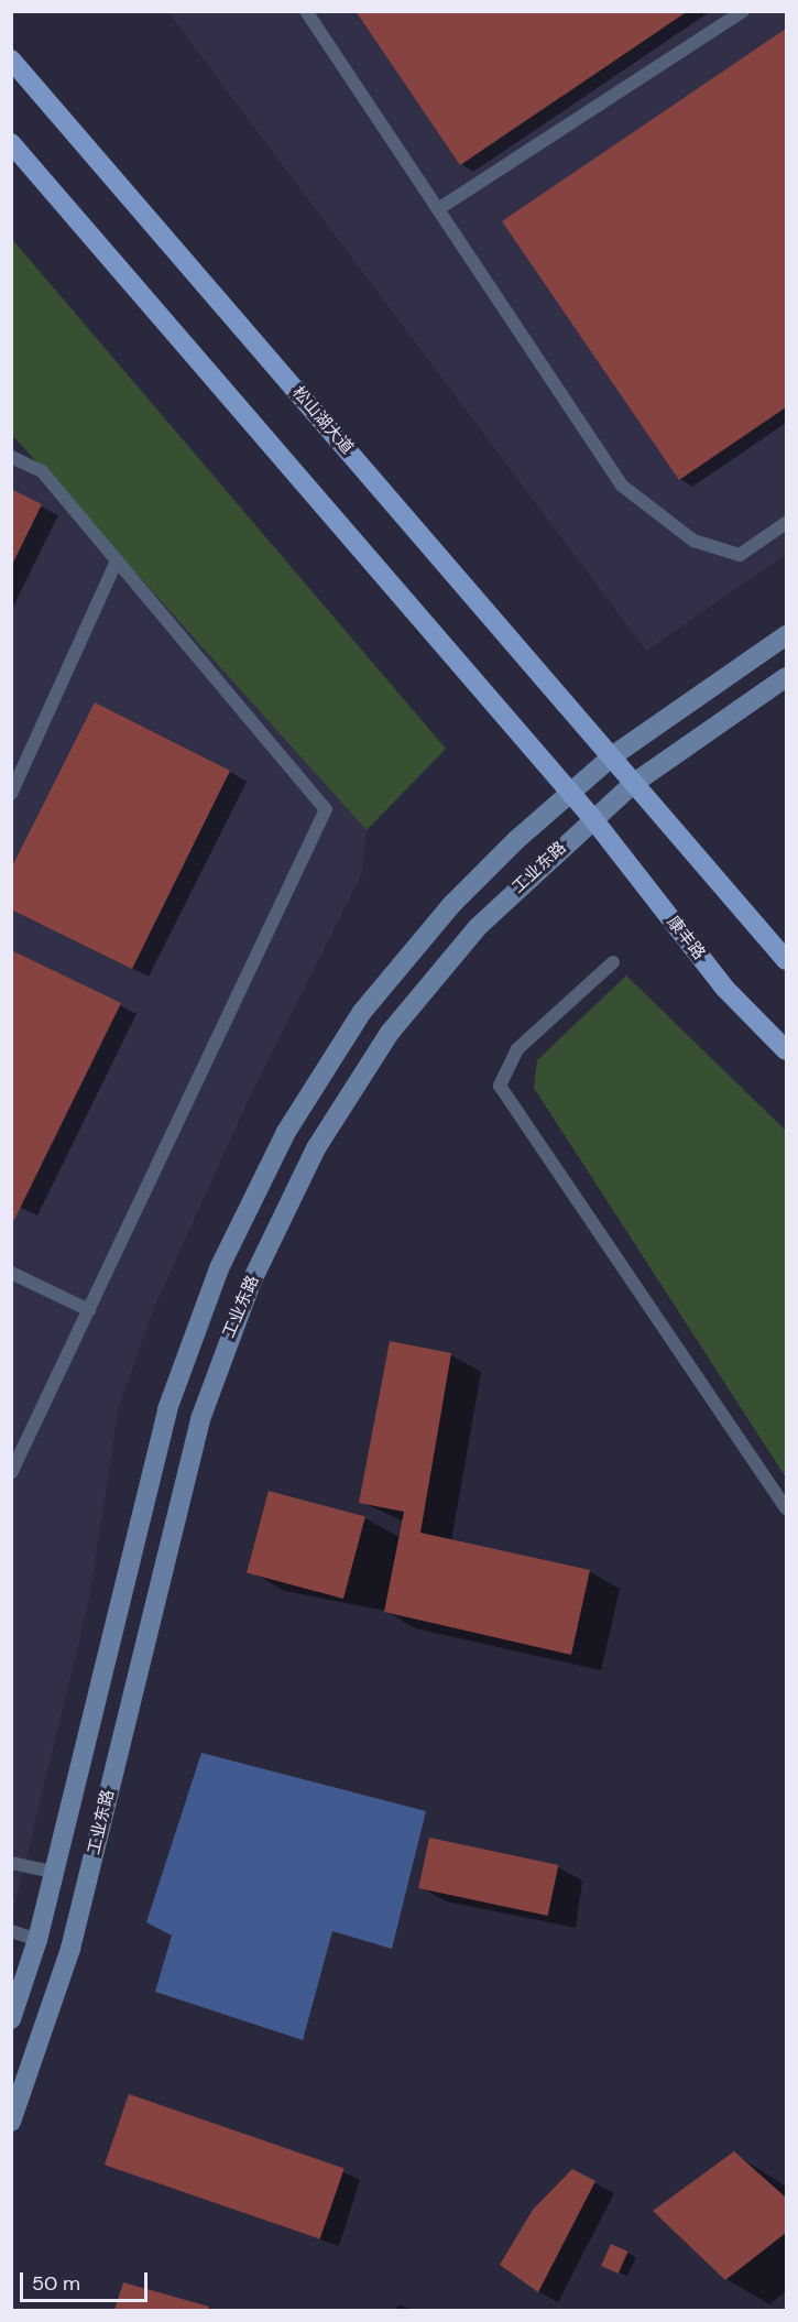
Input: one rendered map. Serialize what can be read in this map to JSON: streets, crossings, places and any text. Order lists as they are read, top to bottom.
{
  "streets": {
    "main road": ["松山湖大道", "工业东路", "康丰路"]
  },
  "crossings": [
    ["松山湖大道", "工业东路"],
    ["工业东路", "康丰路"]
  ],
  "scale_bar": "50 m"
}
